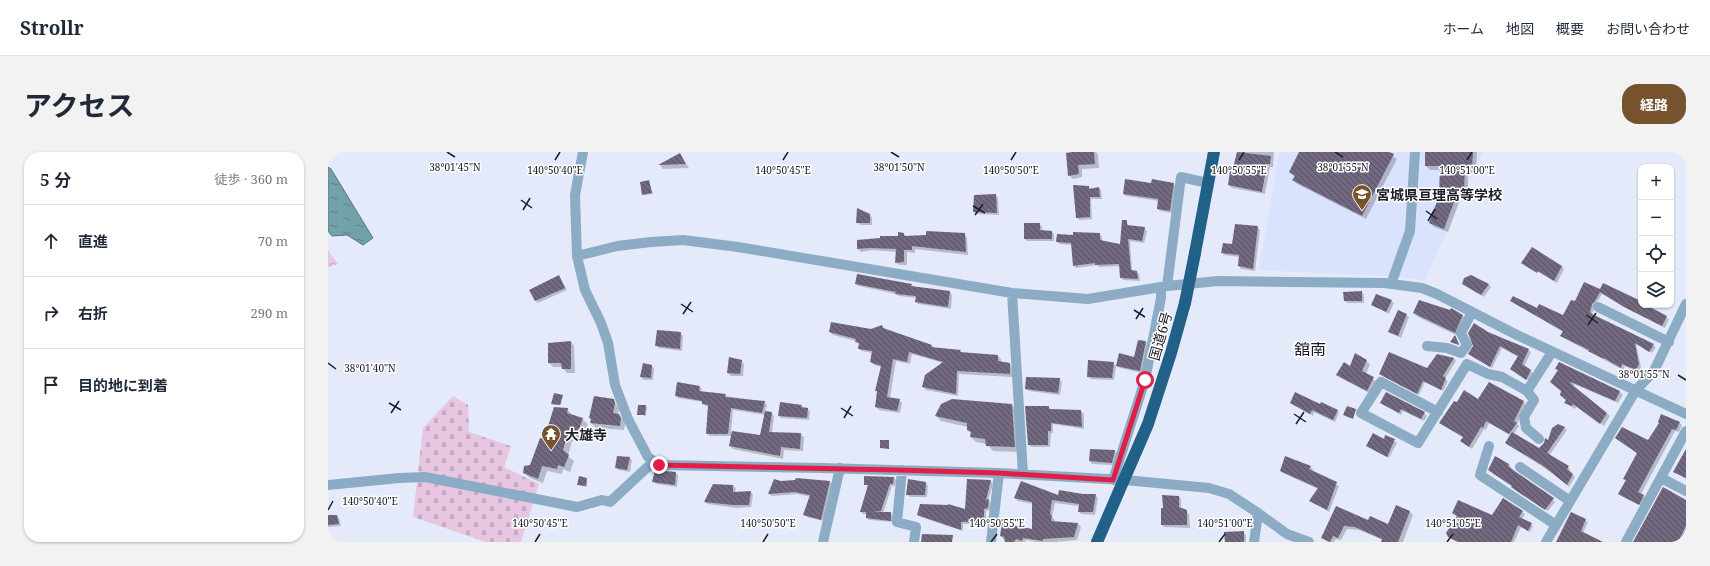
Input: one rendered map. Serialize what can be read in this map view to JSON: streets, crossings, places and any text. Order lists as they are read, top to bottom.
{
  "streets": {
    "highway": ["国道6号"]
  },
  "districts": ["舘南"],
  "places": {
    "school or university": ["宮城県亘理高等学校"],
    "temple": ["大雄寺"]
  },
  "page": {
    "header": "Strollr",
    "nav": [
      "ホーム",
      "地図",
      "概要",
      "お問い合わせ"
    ],
    "title": "アクセス",
    "buttons": "経路",
    "heading": ["5 分", "徒歩 · 360 m"],
    "map_buttons": ["+", "−"],
    "list": [
      ["直進", "70 m"],
      ["右折", "290 m"],
      "目的地に到着"
    ]
  },
  "coordinates": [
    "38°01'45\"N",
    "38°01'50\"N",
    "38°01'55\"N",
    "140°50'55\"E",
    "140°50'40\"E",
    "140°50'45\"E",
    "140°50'50\"E",
    "140°51'00\"E",
    "38°01'40\"N",
    "140°51'05\"E"
  ]
}
